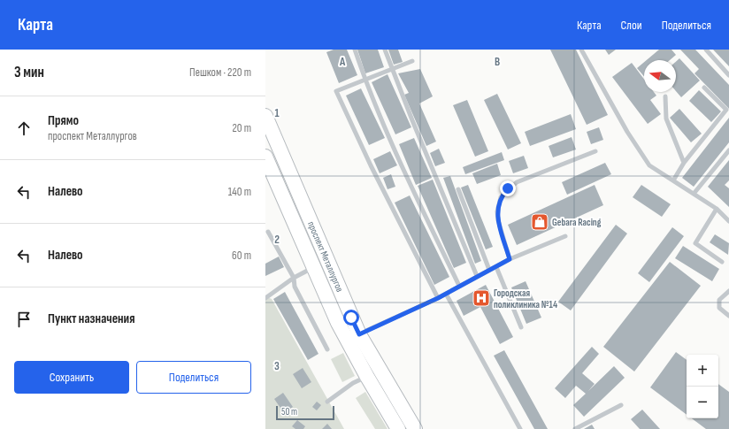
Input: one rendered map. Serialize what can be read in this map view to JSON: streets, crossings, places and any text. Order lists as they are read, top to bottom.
{
  "streets": {
    "main road": ["проспект Металлургов"]
  },
  "places": {
    "shop": ["Gebara Racing"],
    "hospital": ["Городская поликлиника №14"]
  },
  "scale_bar": "50 m",
  "north": "left",
  "page": {
    "header": "Карта",
    "nav": ["Карта", "Слои", "Поделиться"],
    "heading": ["3 мин", "Пешком · 220 m"],
    "list": [
      ["Прямо", "проспект Металлургов", "20 m"],
      ["Налево", "140 m"],
      ["Налево", "60 m"],
      "Пункт назначения"
    ],
    "buttons": ["Сохранить", "Поделиться"],
    "map_buttons": ["+", "−"],
    "scale": "50 m"
  },
  "grid": {
    "columns": ["A", "B"],
    "rows": ["1", "2", "3"]
  }
}
